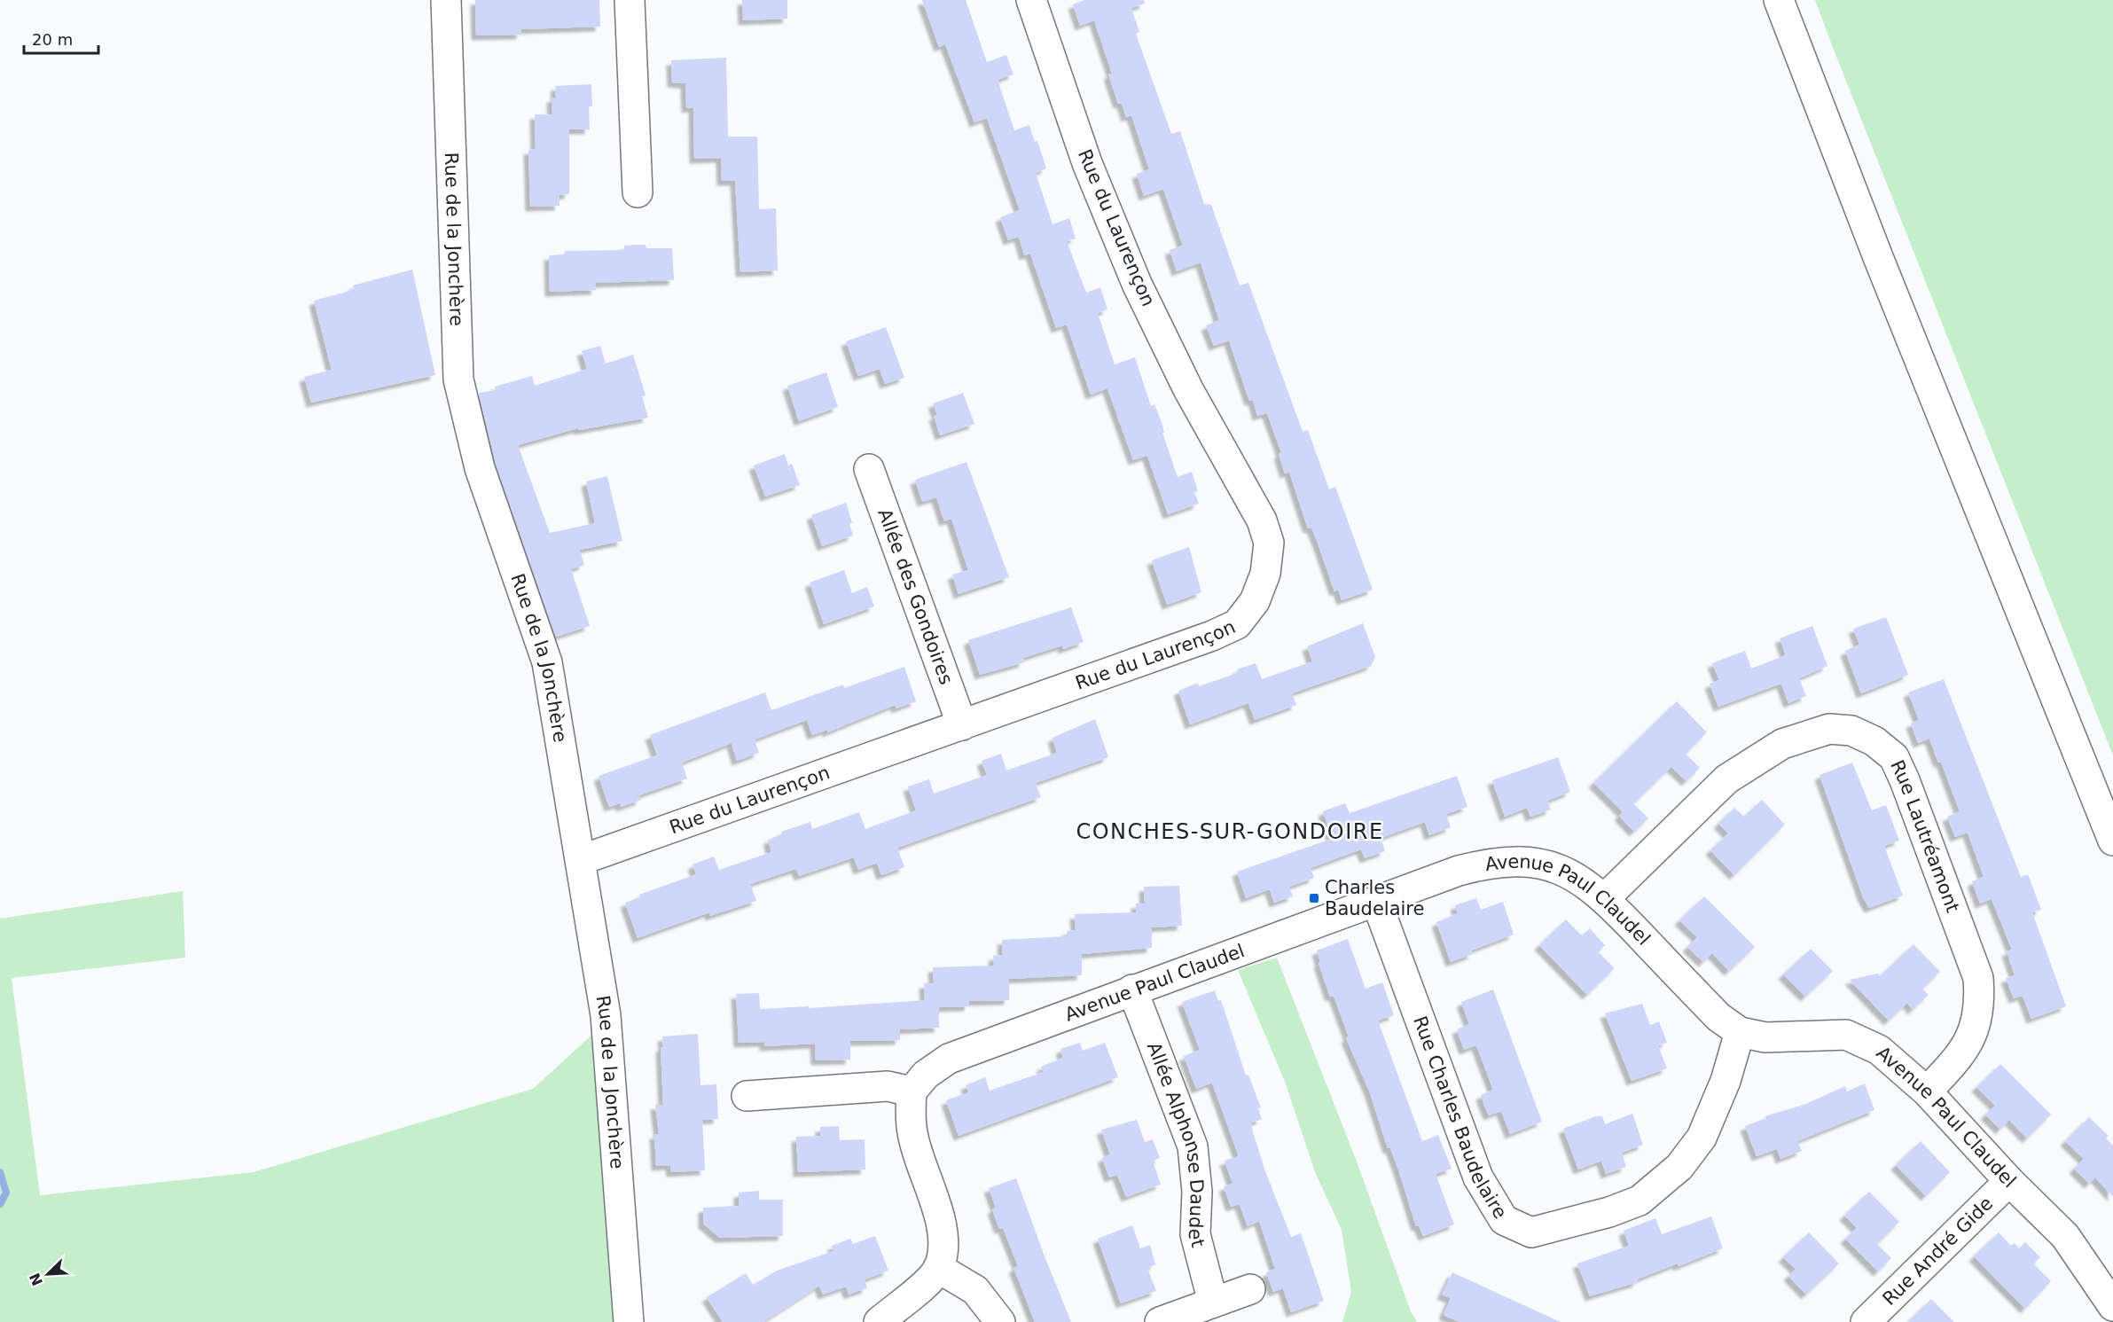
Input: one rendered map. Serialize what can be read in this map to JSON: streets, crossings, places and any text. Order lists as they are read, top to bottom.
{
  "streets": {
    "street": [
      "Rue du Laurençon",
      "Rue de la Jonchère",
      "Allée des Gondoires",
      "Rue Lautréamont",
      "Avenue Paul Claudel",
      "Rue Charles Baudelaire",
      "Allée Alphonse Daudet",
      "Rue André Gide"
    ]
  },
  "crossings": [
    ["Rue du Laurençon", "Rue de la Jonchère"],
    ["Rue du Laurençon", "Allée des Gondoires"],
    ["Rue Lautréamont", "Avenue Paul Claudel"],
    ["Avenue Paul Claudel", "Rue Charles Baudelaire"],
    ["Avenue Paul Claudel", "Allée Alphonse Daudet"],
    ["Avenue Paul Claudel", "Rue André Gide"]
  ],
  "districts": ["CONCHES-SUR-GONDOIRE"],
  "places": {
    "transit": ["Charles Baudelaire"]
  },
  "scale_bar": "20 m",
  "north": "bottom left"
}
